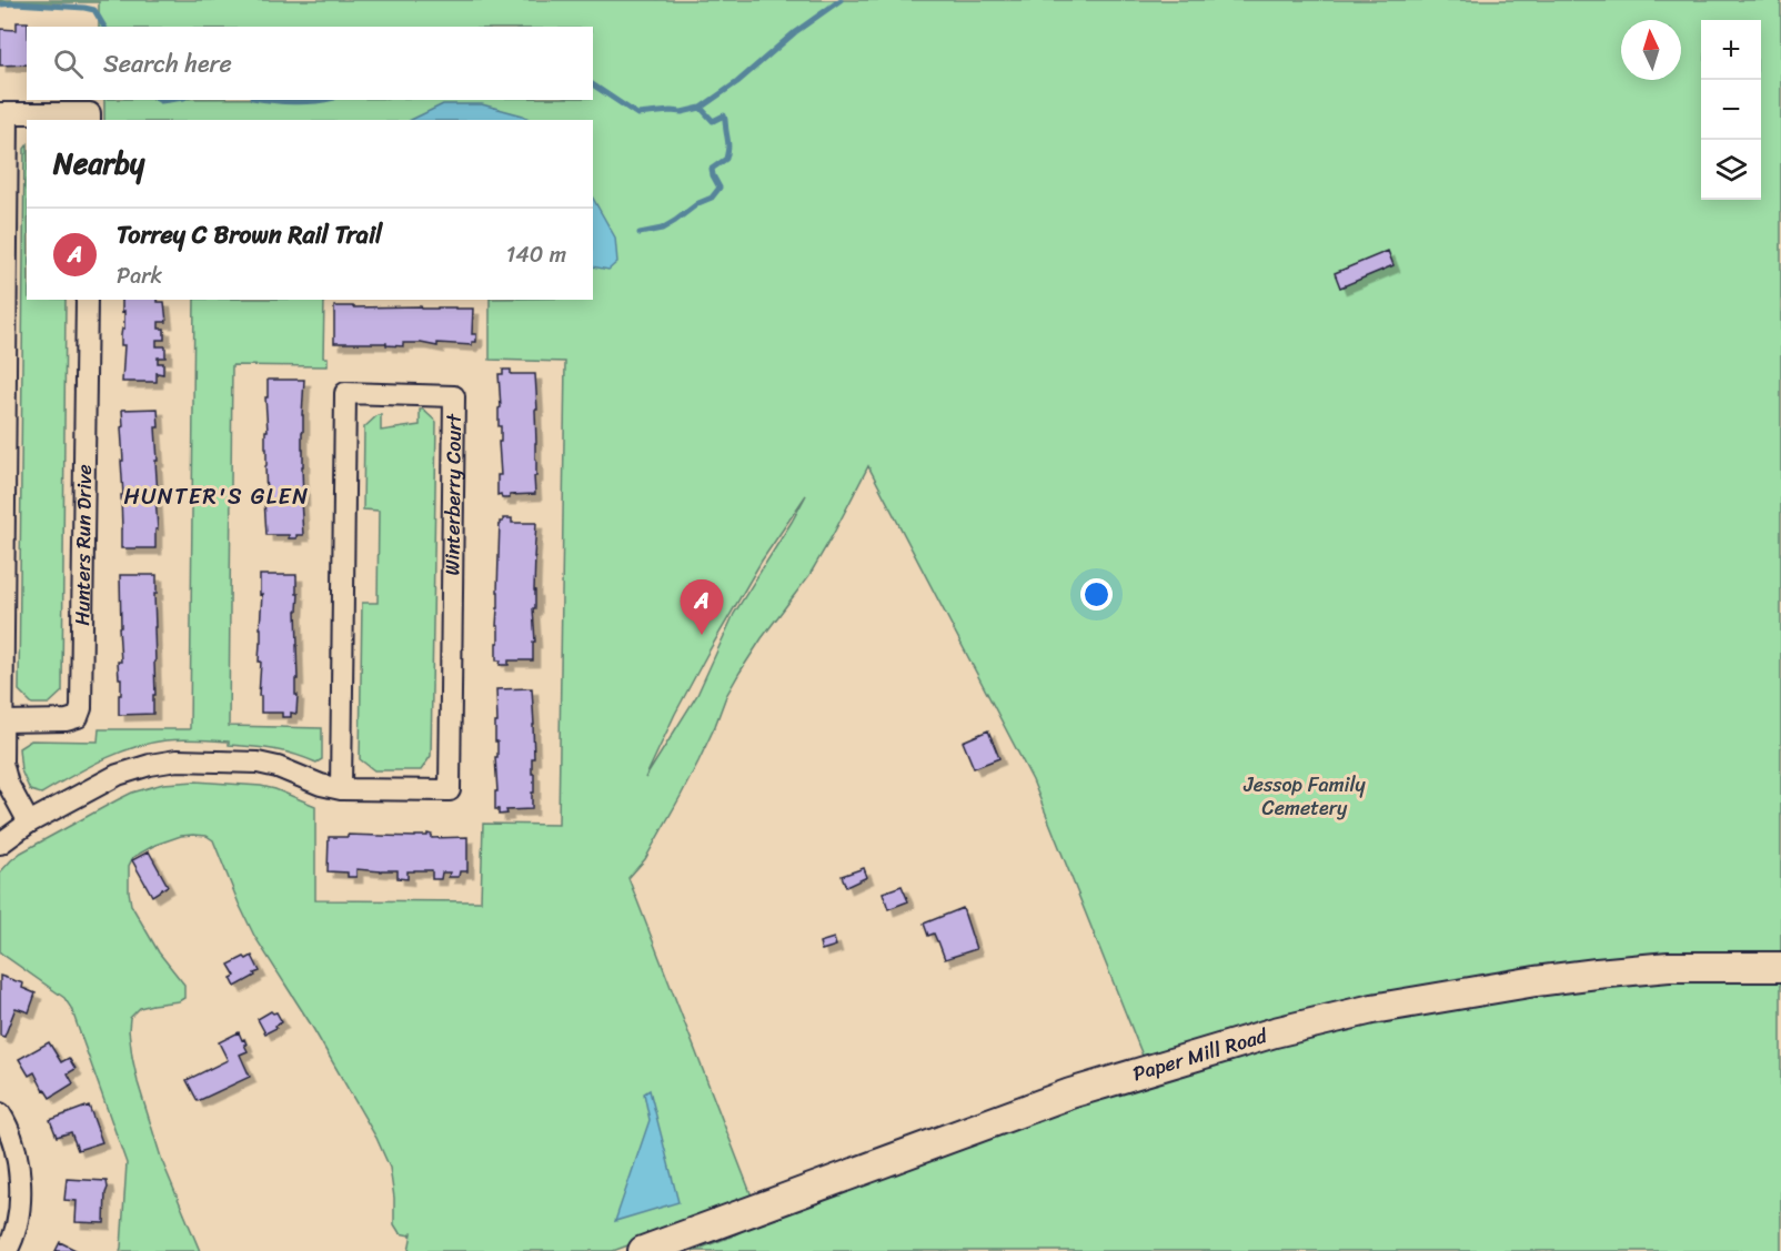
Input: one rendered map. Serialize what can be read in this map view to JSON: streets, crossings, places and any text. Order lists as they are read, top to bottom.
{
  "streets": {
    "main road": ["Paper Mill Road"],
    "street": ["Winterberry Court", "Hunters Run Drive"]
  },
  "districts": ["HUNTER'S GLEN"],
  "parks": ["Jessop Family Cemetery"],
  "north": "top",
  "page": {
    "map_buttons": ["+", "−"],
    "search": "Search here",
    "heading": "Nearby",
    "list": [
      {
        "mark": "A",
        "name": "Torrey C Brown Rail Trail",
        "note": "Park",
        "value": "140 m"
      }
    ],
    "pins": "A"
  }
}
